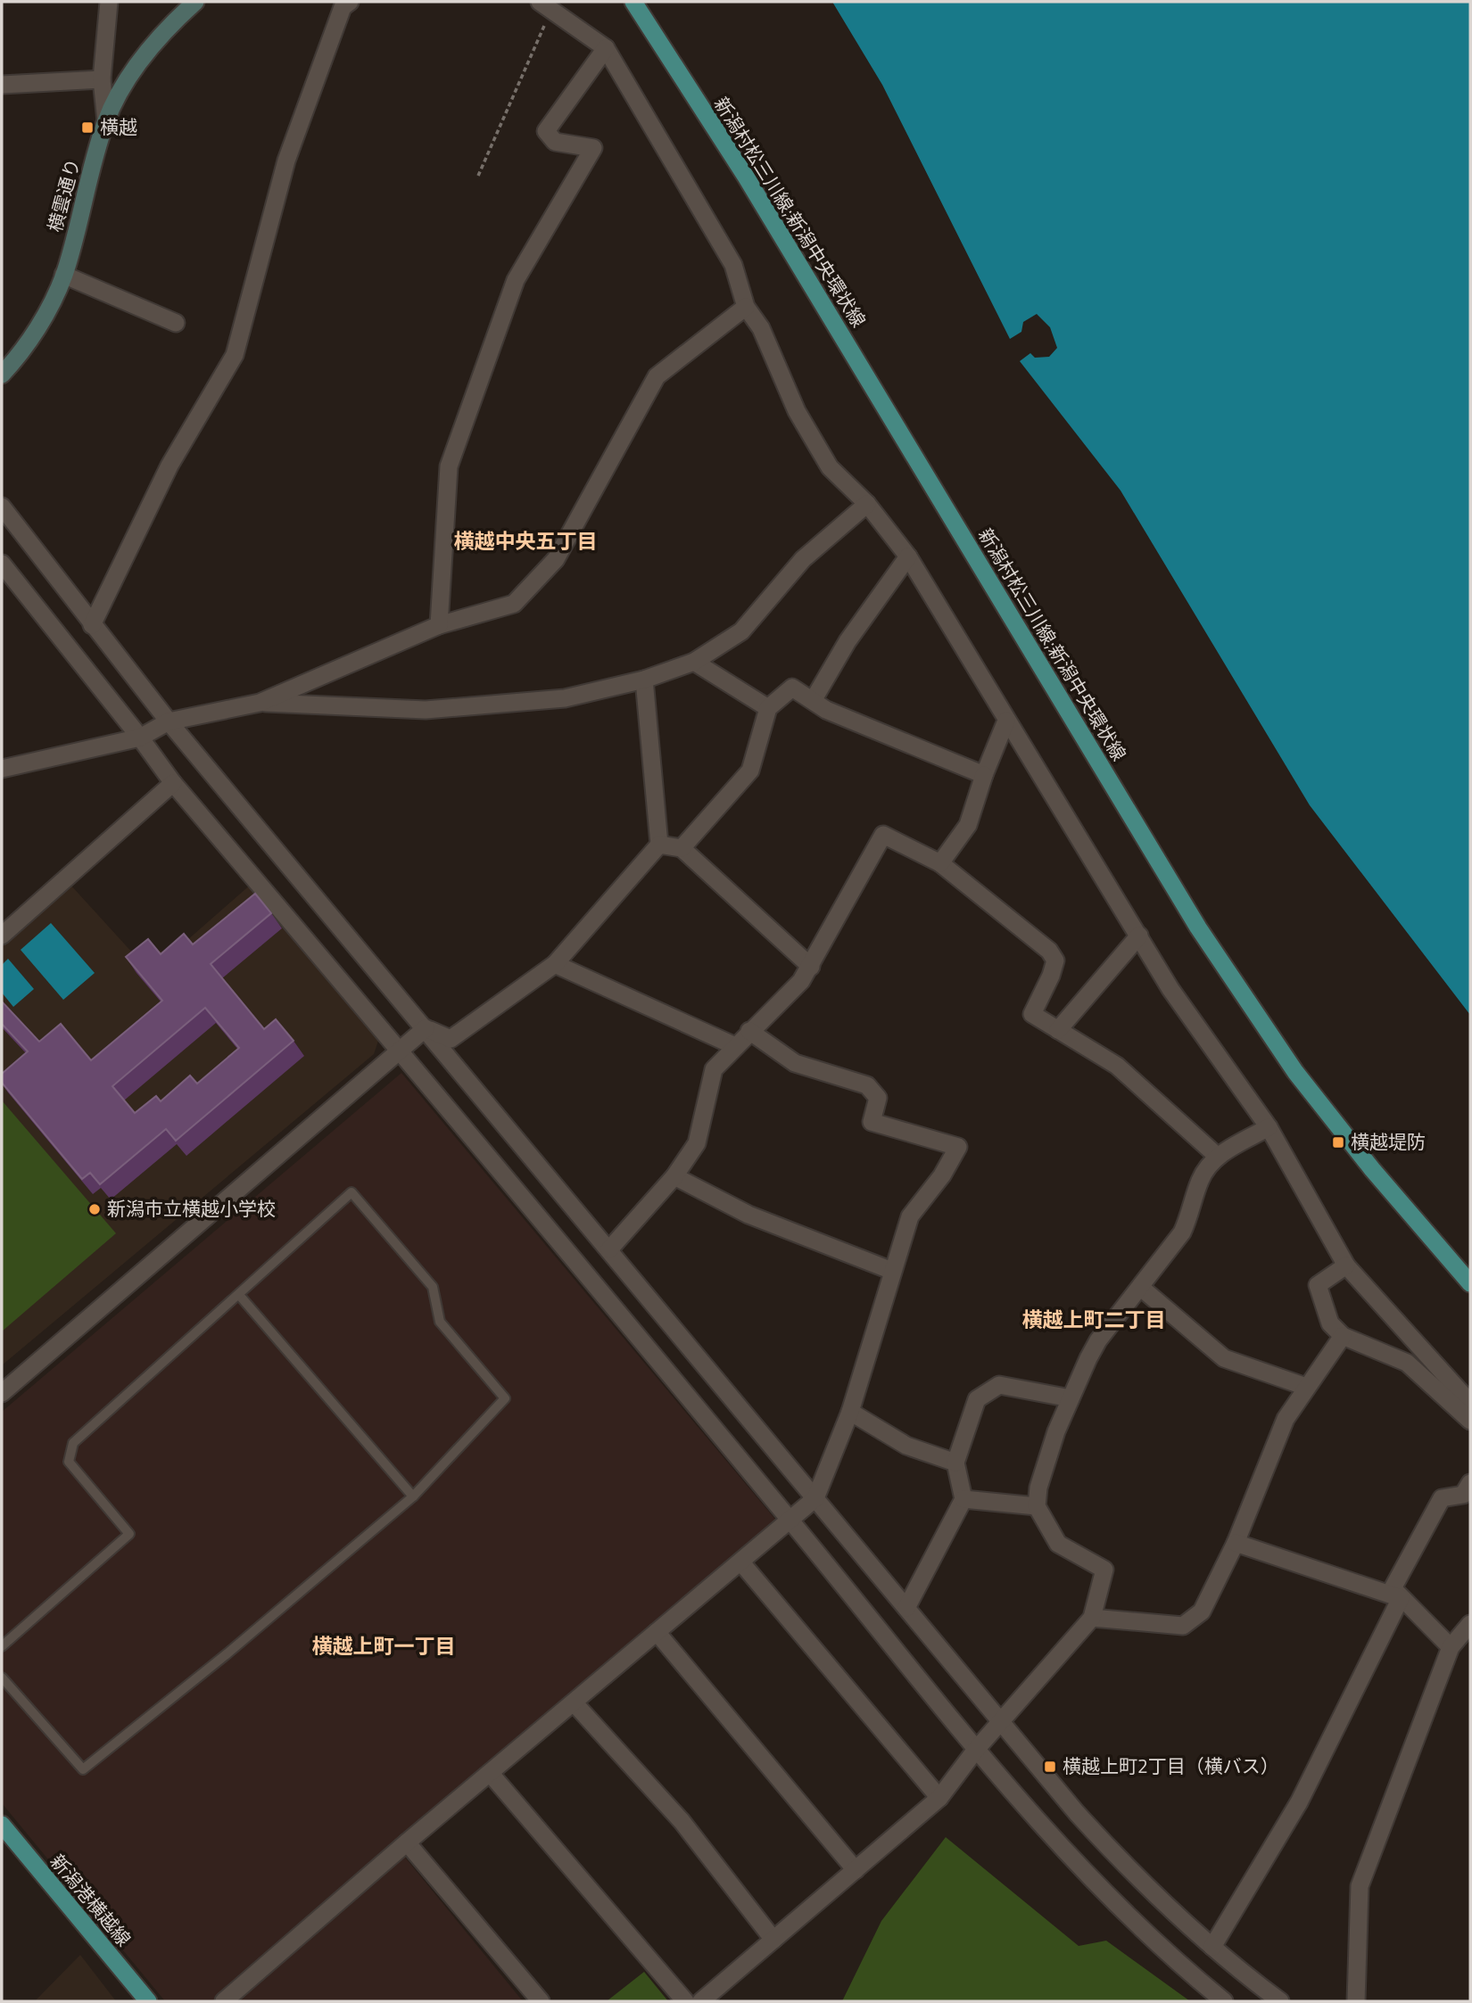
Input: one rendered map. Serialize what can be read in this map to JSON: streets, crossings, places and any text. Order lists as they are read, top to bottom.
{
  "streets": {
    "main road": ["横雲通り", "新潟村松三川線;新潟中央環状線", "新潟港横越線"]
  },
  "districts": ["横越中央五丁目", "横越上町二丁目", "横越上町一丁目"],
  "places": {
    "transit": ["横越", "横越堤防", "横越上町2丁目（横バス）"],
    "other": ["新潟市立横越小学校"]
  }
}
